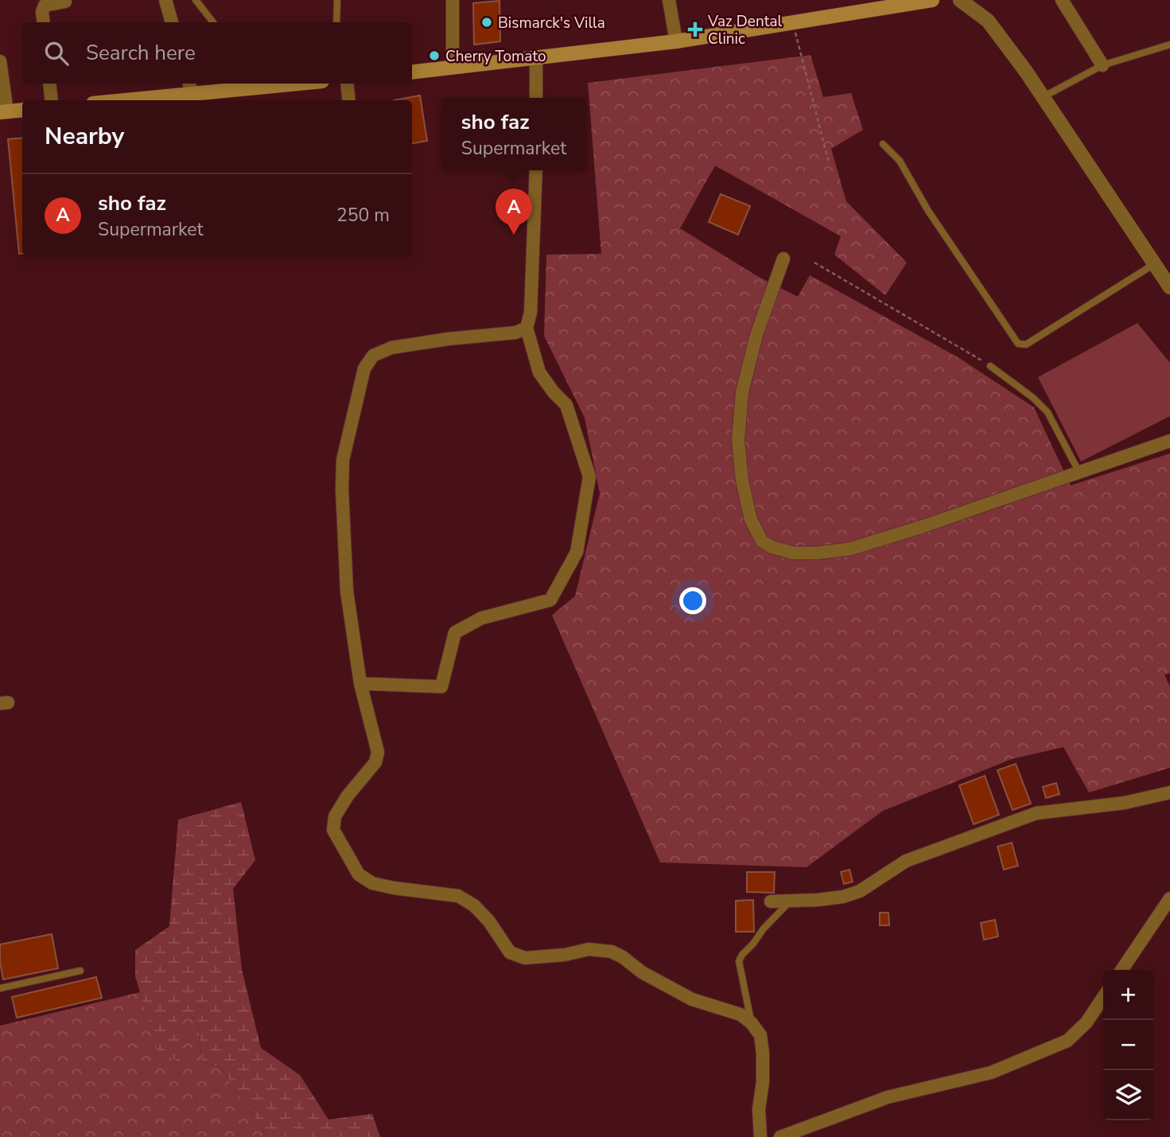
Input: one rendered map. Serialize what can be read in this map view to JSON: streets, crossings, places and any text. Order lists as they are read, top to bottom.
{
  "places": {
    "other": ["Bismarck's Villa", "Cherry Tomato"],
    "health": ["Vaz Dental Clinic"]
  },
  "page": {
    "search": "Search here",
    "popup": ["sho faz", "Supermarket"],
    "heading": "Nearby",
    "list": [
      {
        "mark": "A",
        "name": "sho faz",
        "note": "Supermarket",
        "value": "250 m"
      }
    ],
    "pins": "A",
    "map_buttons": ["+", "−"]
  }
}
